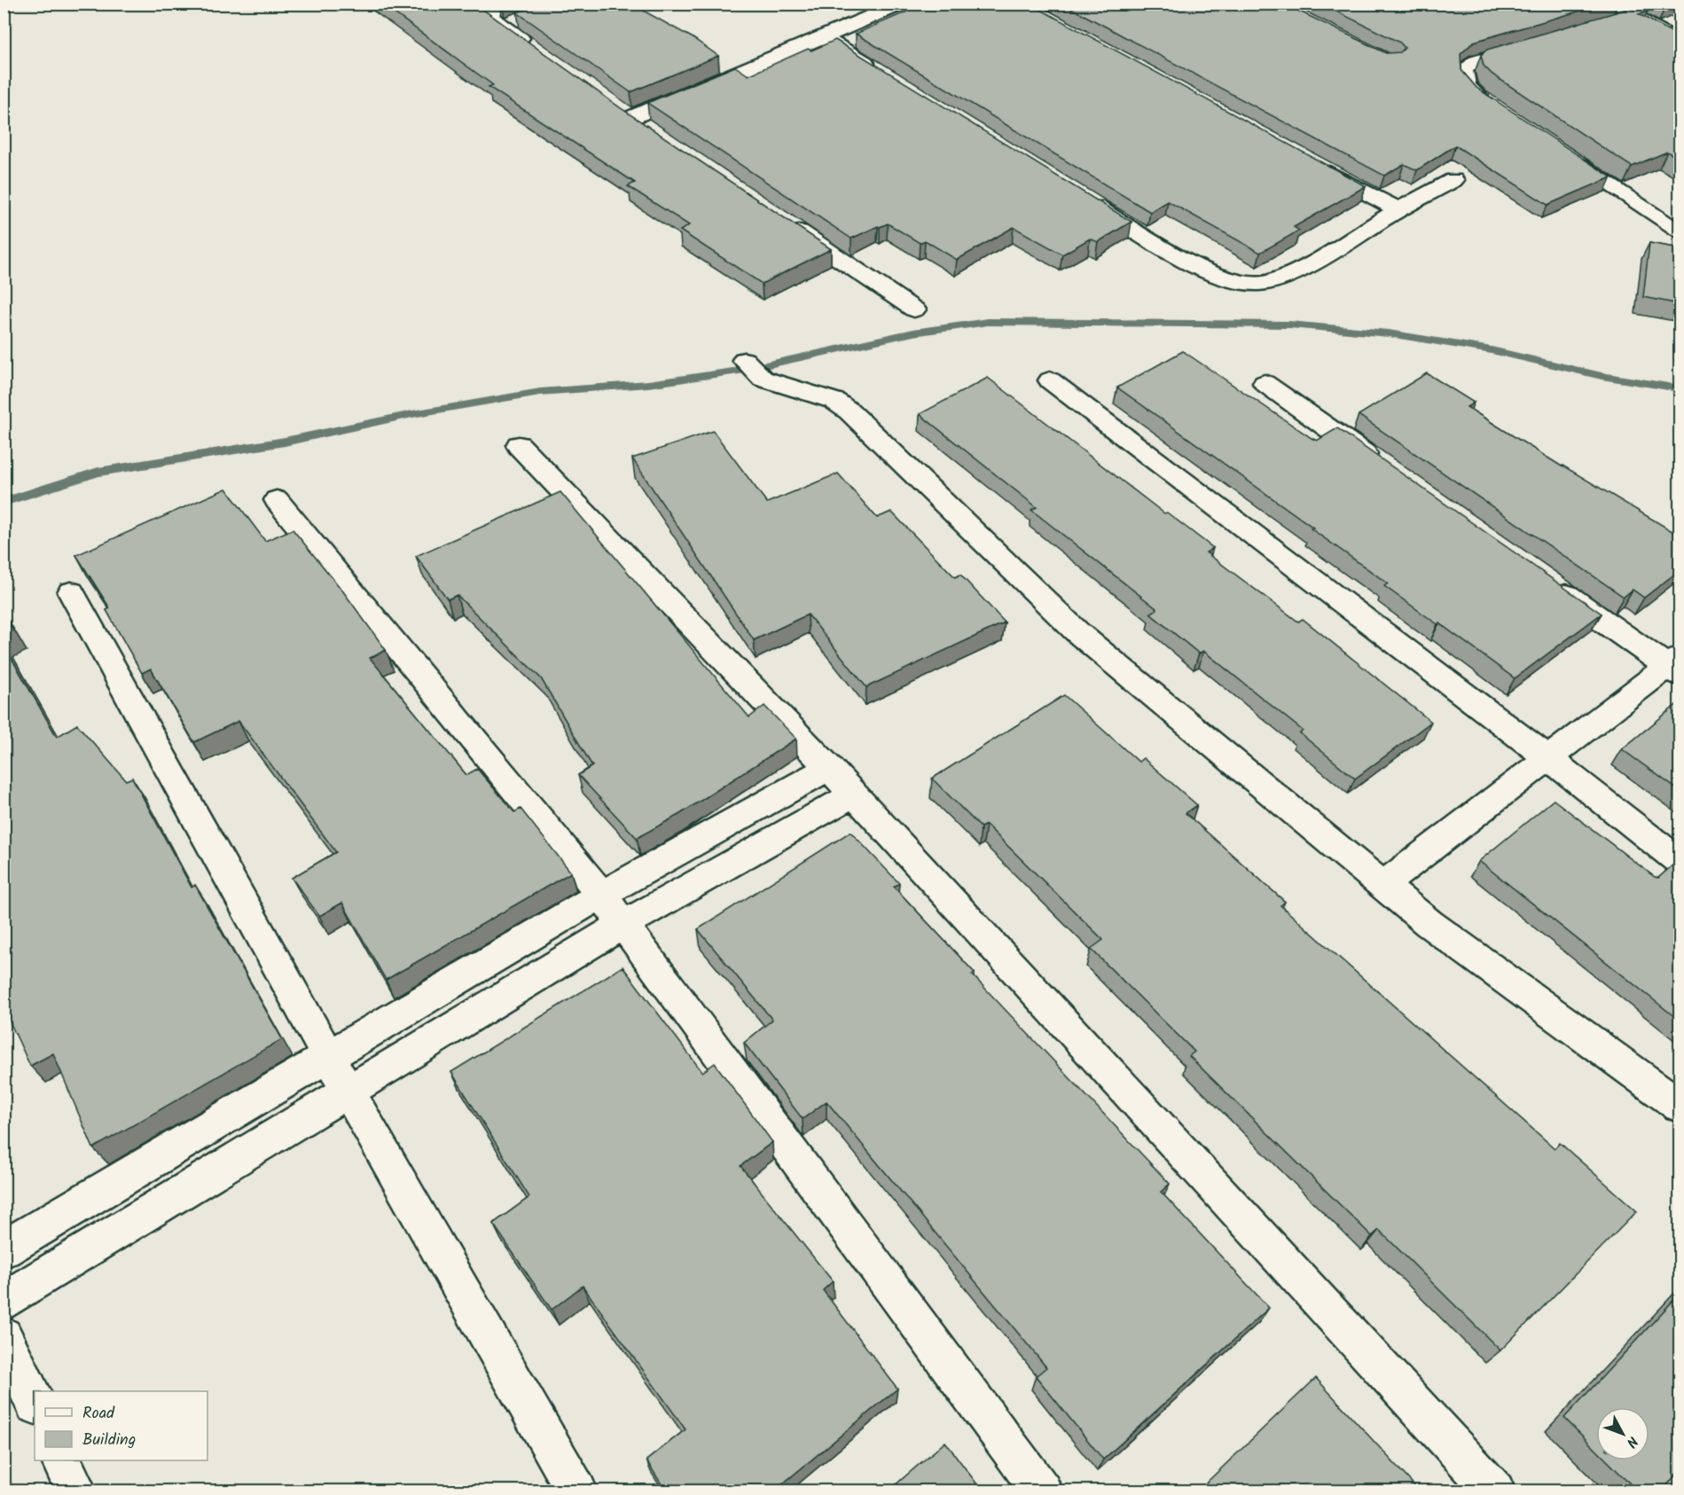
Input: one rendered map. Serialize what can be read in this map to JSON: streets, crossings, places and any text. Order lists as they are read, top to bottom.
{
  "legend": ["Road", "Building"],
  "north": "bottom right"
}
